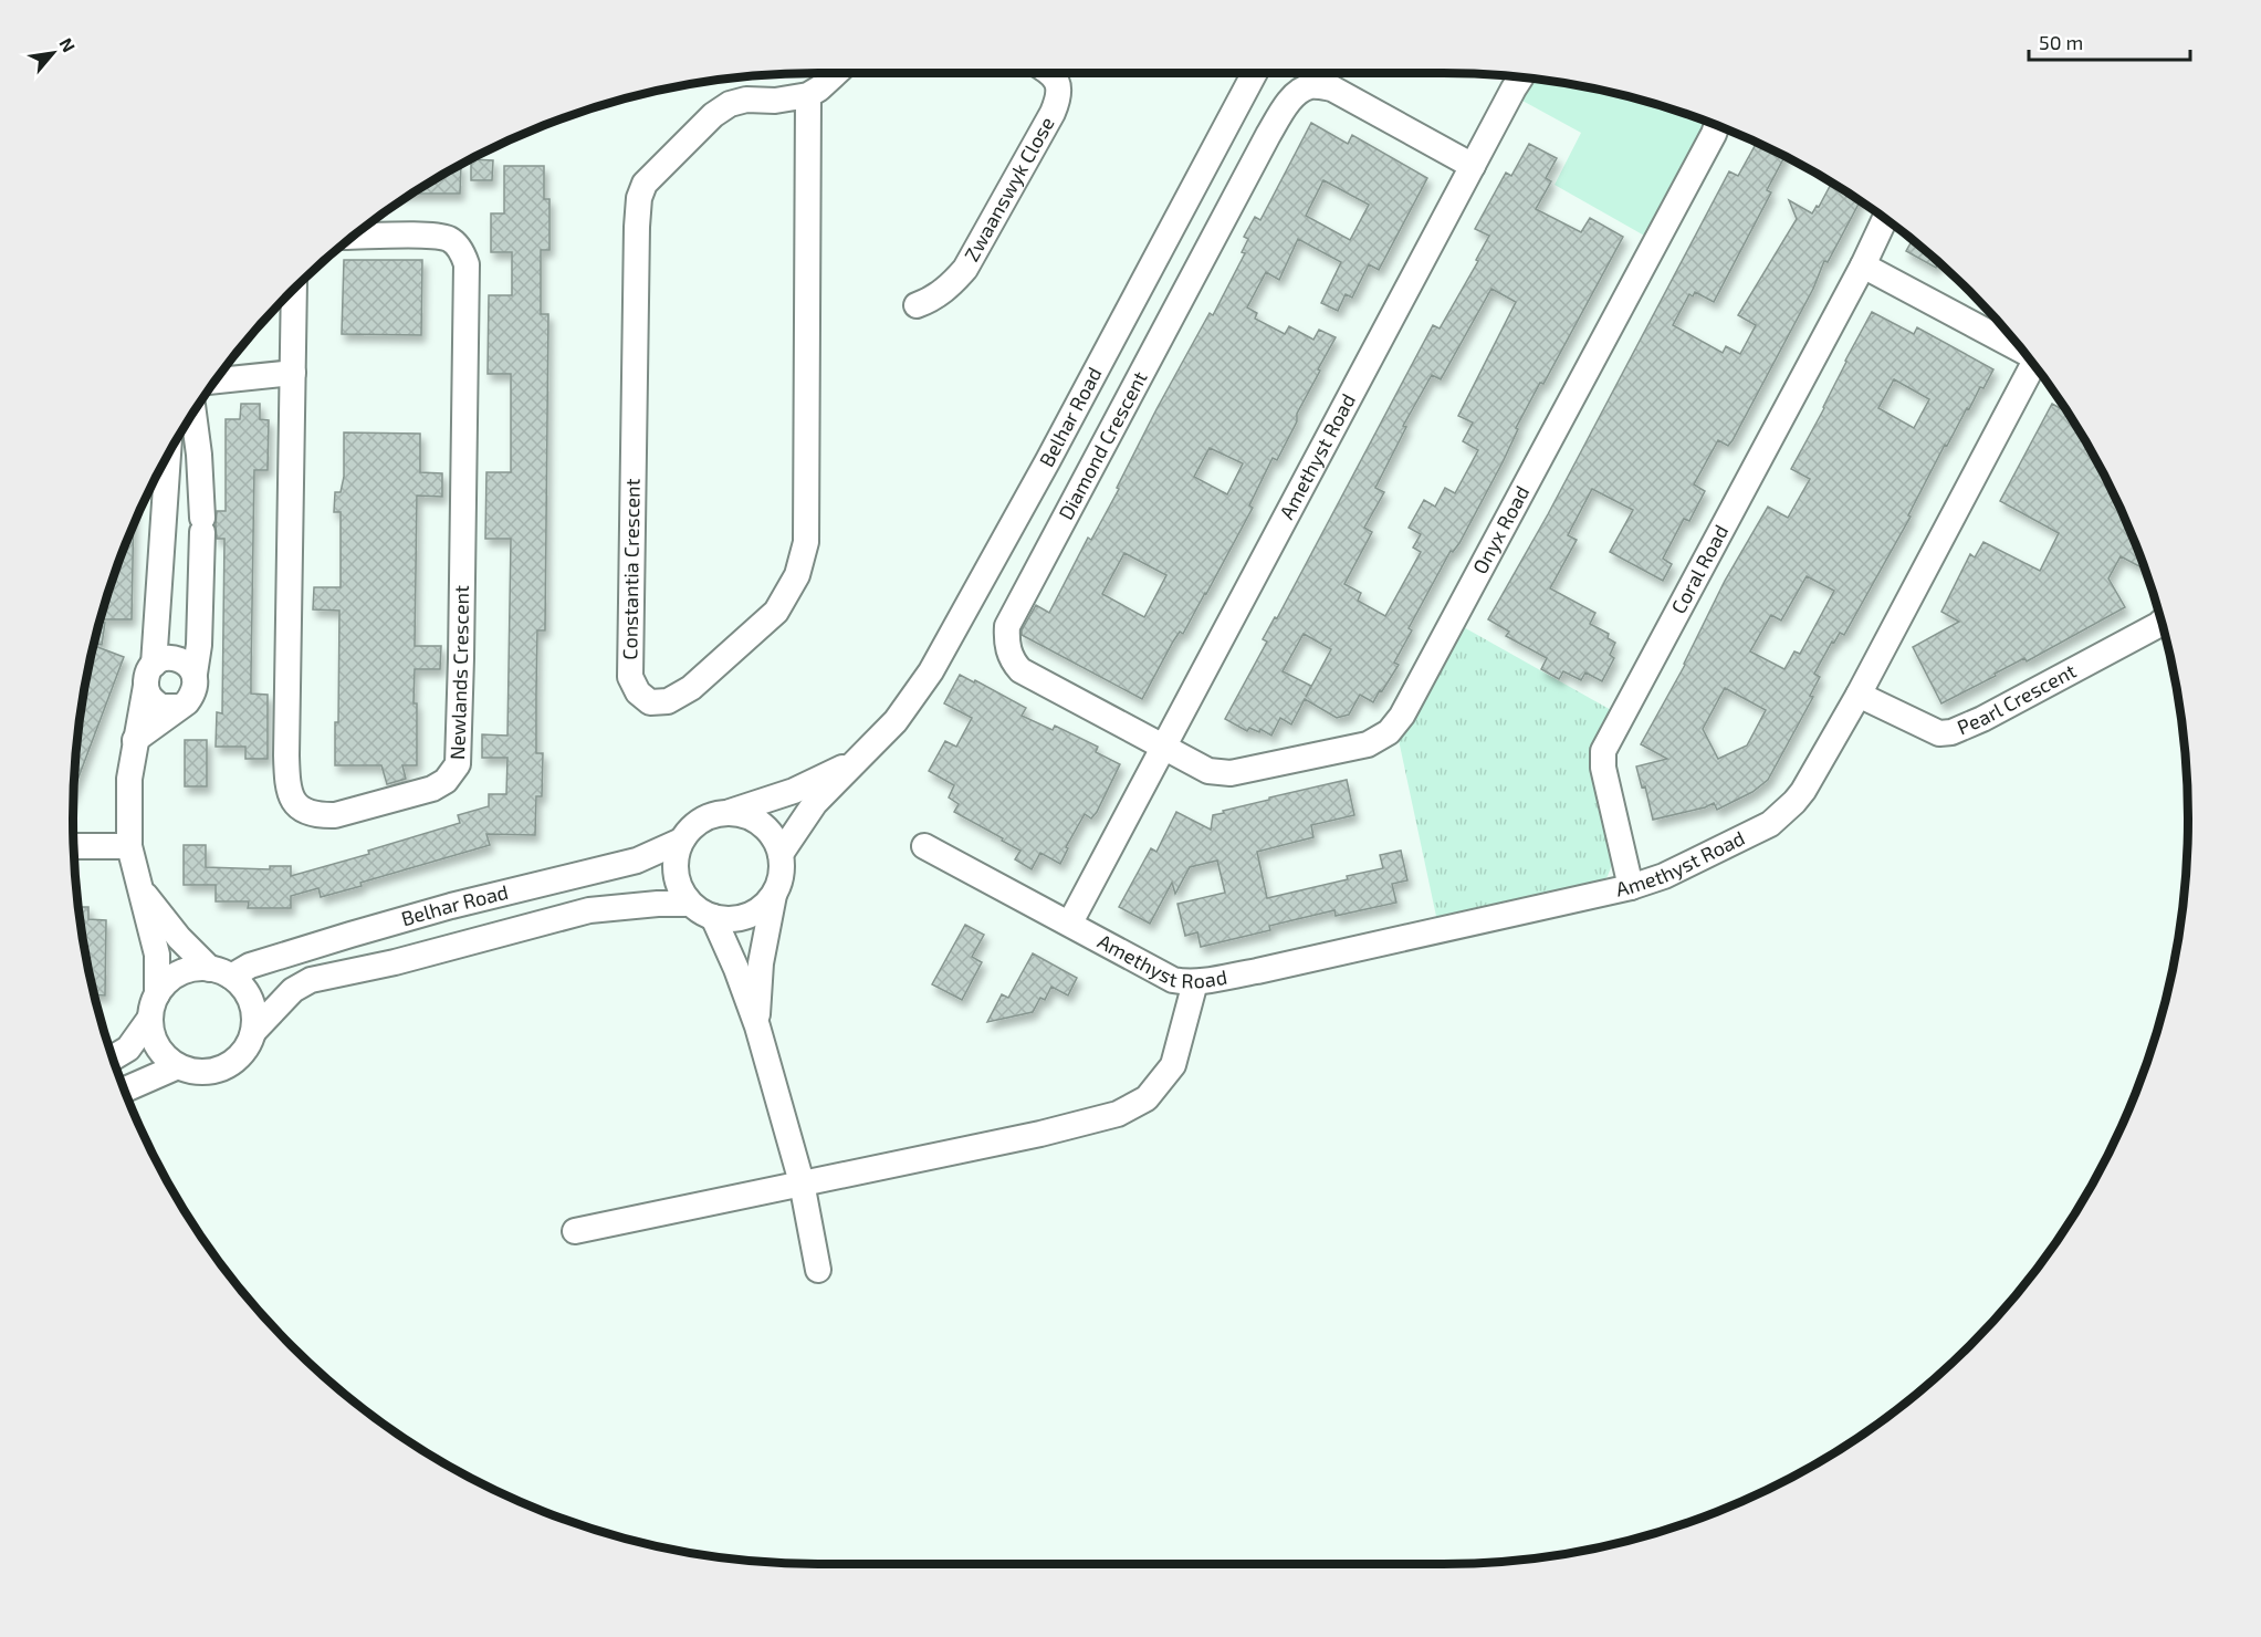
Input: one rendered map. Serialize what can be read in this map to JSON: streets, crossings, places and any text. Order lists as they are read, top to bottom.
{
  "streets": {
    "street": [
      "Zwaanswyk Close",
      "Belhar Road",
      "Diamond Crescent",
      "Amethyst Road",
      "Onyx Road",
      "Constantia Crescent",
      "Coral Road",
      "Newlands Crescent",
      "Pearl Crescent"
    ]
  },
  "crossings": [
    ["Diamond Crescent", "Amethyst Road"],
    ["Diamond Crescent", "Onyx Road"],
    ["Amethyst Road", "Onyx Road"],
    ["Amethyst Road", "Coral Road"],
    ["Amethyst Road", "Pearl Crescent"]
  ],
  "scale_bar": "50 m",
  "north": "top right"
}
